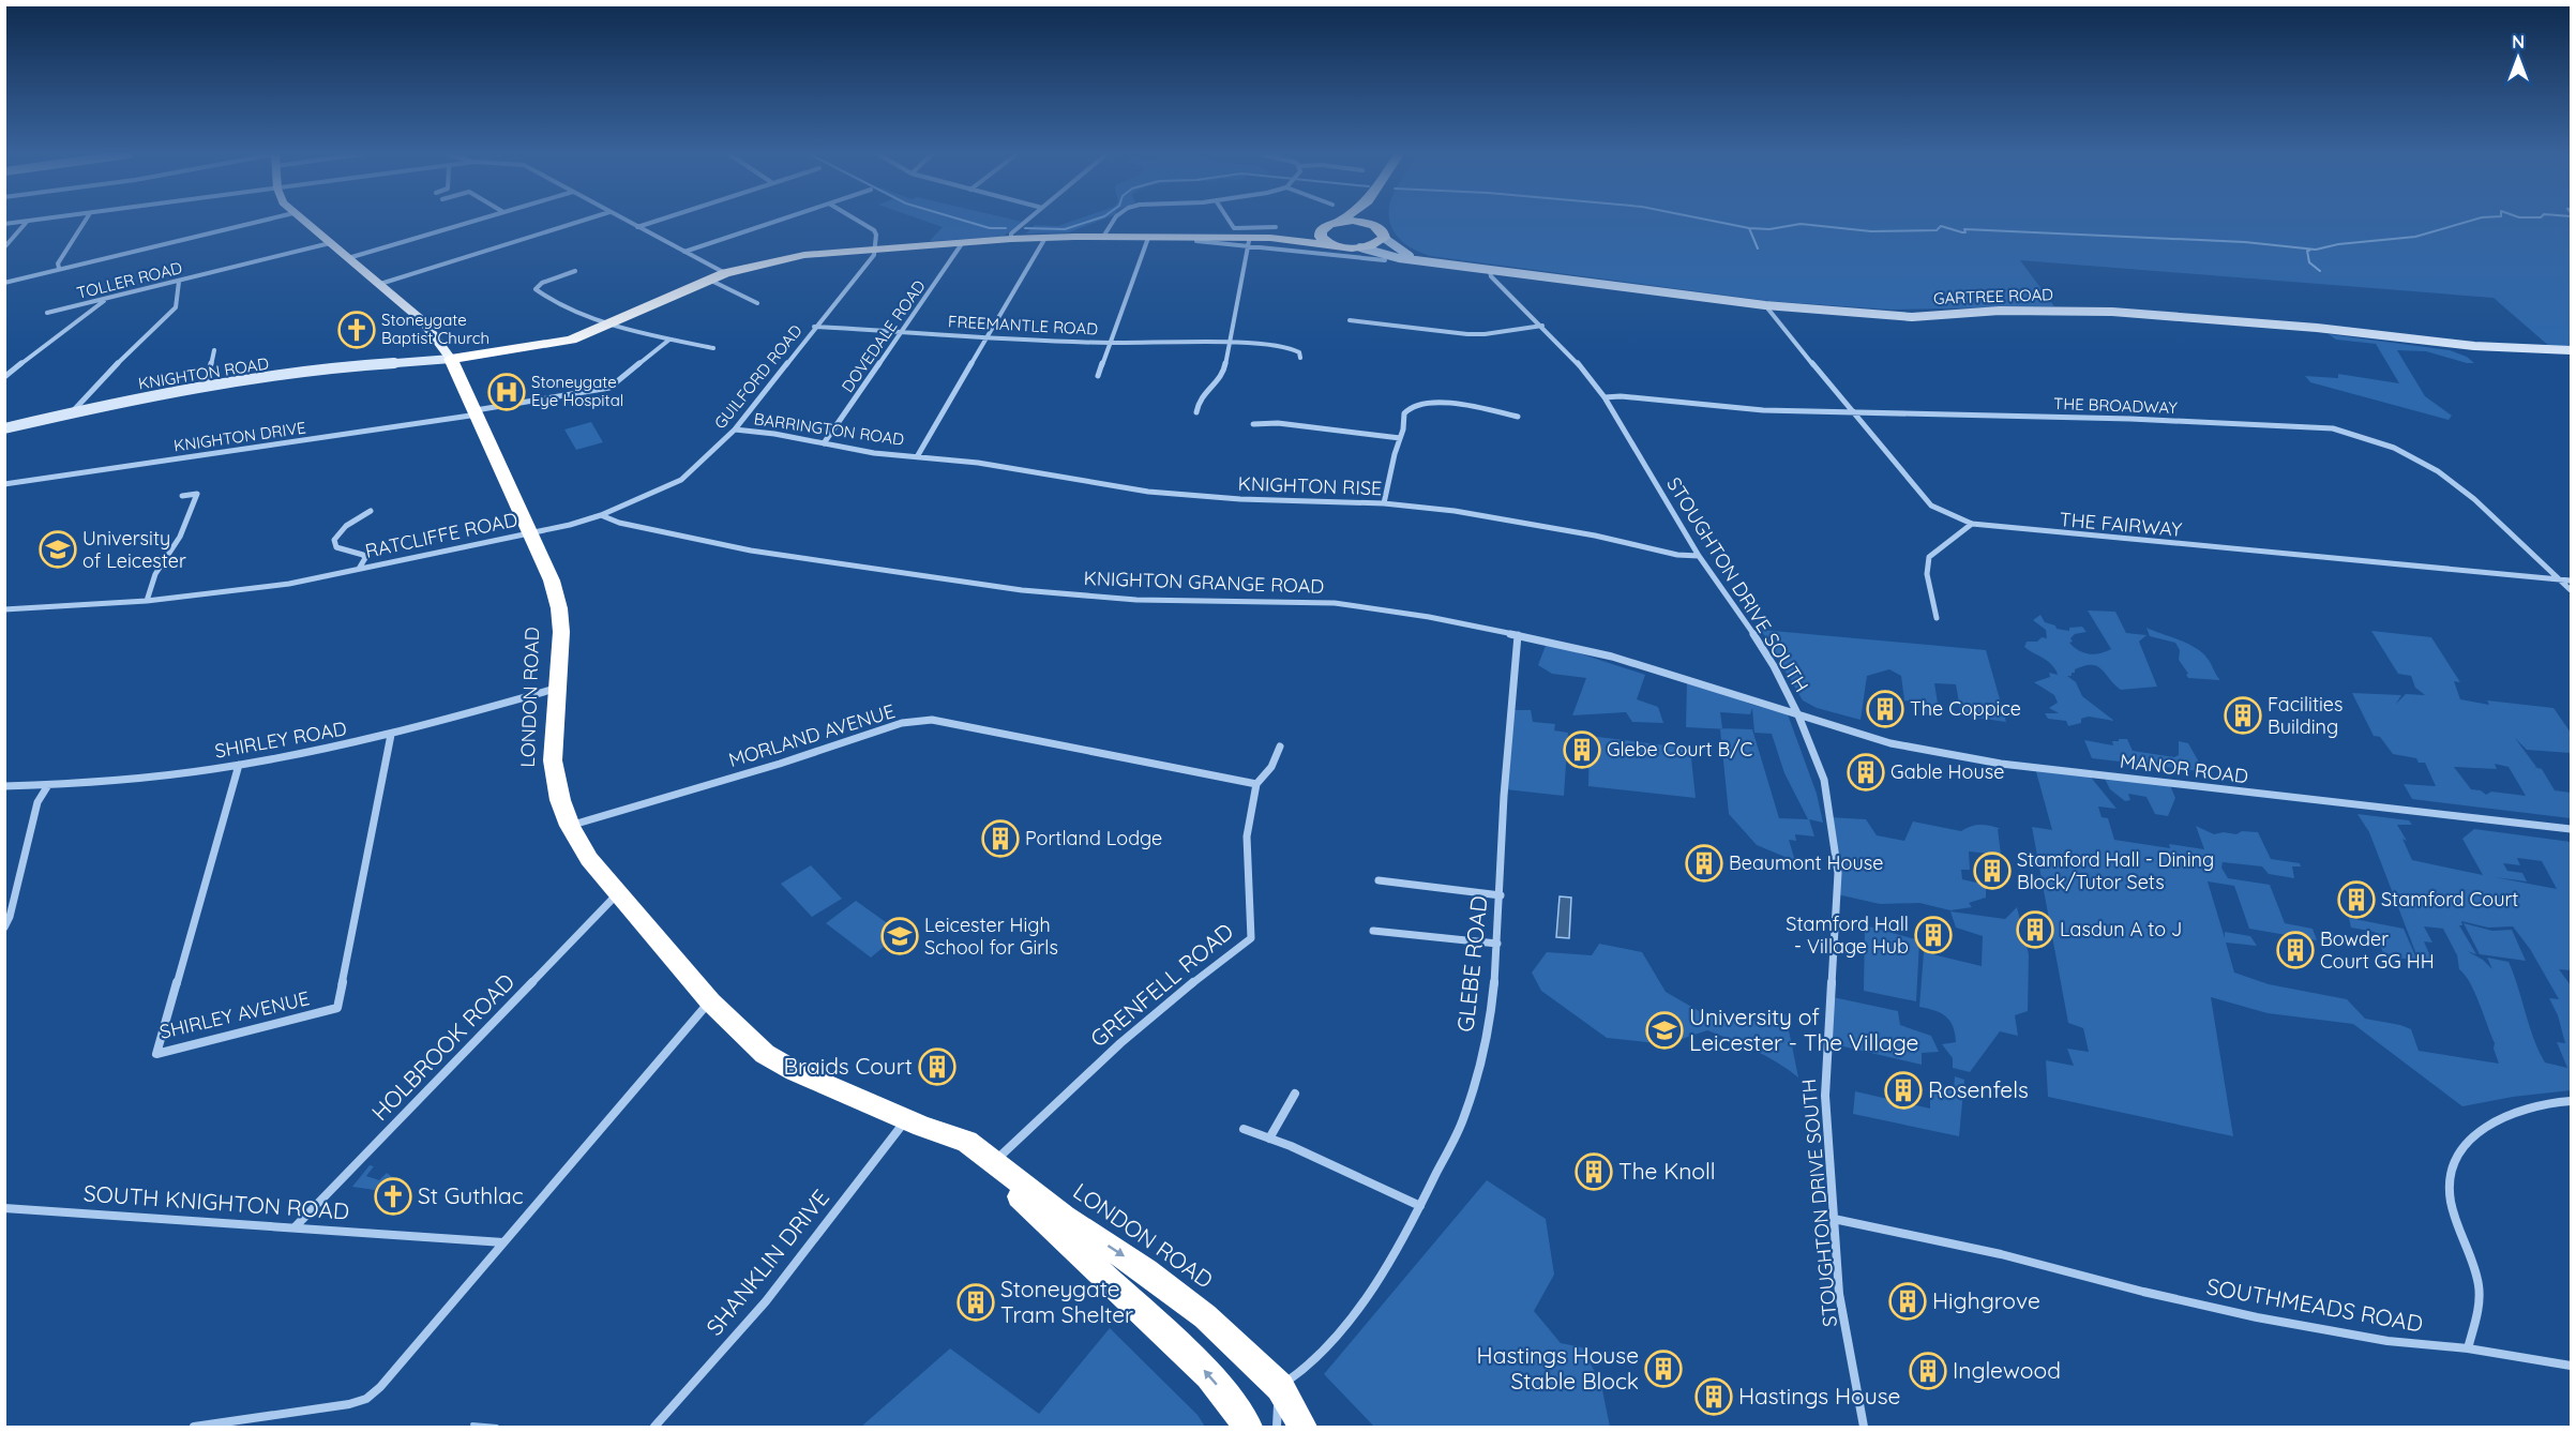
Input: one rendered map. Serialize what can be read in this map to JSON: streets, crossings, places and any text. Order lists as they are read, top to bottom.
{
  "streets": {
    "highway": ["GARTREE ROAD", "LONDON ROAD"],
    "main road": ["KNIGHTON ROAD"],
    "street": [
      "TOLLER ROAD",
      "FREEMANTLE ROAD",
      "DOVEDALE ROAD",
      "GUILFORD ROAD",
      "THE BROADWAY",
      "BARRINGTON ROAD",
      "KNIGHTON DRIVE",
      "KNIGHTON RISE",
      "THE FAIRWAY",
      "RATCLIFFE ROAD",
      "KNIGHTON GRANGE ROAD",
      "STOUGHTON DRIVE SOUTH",
      "MORLAND AVENUE",
      "SHIRLEY ROAD",
      "MANOR ROAD",
      "GLEBE ROAD",
      "GRENFELL ROAD",
      "SHIRLEY AVENUE",
      "HOLBROOK ROAD",
      "SOUTH KNIGHTON ROAD",
      "SHANKLIN DRIVE",
      "SOUTHMEADS ROAD"
    ]
  },
  "crossings": [
    ["TOLLER ROAD", "LONDON ROAD"],
    ["GARTREE ROAD", "DOVEDALE ROAD"],
    ["GARTREE ROAD", "KNIGHTON ROAD"],
    ["GARTREE ROAD", "GUILFORD ROAD"],
    ["GARTREE ROAD", "THE FAIRWAY"],
    ["GARTREE ROAD", "STOUGHTON DRIVE SOUTH"],
    ["GARTREE ROAD", "LONDON ROAD"],
    ["FREEMANTLE ROAD", "DOVEDALE ROAD"],
    ["FREEMANTLE ROAD", "GUILFORD ROAD"],
    ["DOVEDALE ROAD", "BARRINGTON ROAD"],
    ["KNIGHTON ROAD", "LONDON ROAD"],
    ["GUILFORD ROAD", "BARRINGTON ROAD"],
    ["GUILFORD ROAD", "RATCLIFFE ROAD"],
    ["GUILFORD ROAD", "KNIGHTON GRANGE ROAD"],
    ["GUILFORD ROAD", "LONDON ROAD"],
    ["THE BROADWAY", "THE FAIRWAY"],
    ["THE BROADWAY", "STOUGHTON DRIVE SOUTH"],
    ["BARRINGTON ROAD", "KNIGHTON RISE"],
    ["KNIGHTON DRIVE", "LONDON ROAD"],
    ["KNIGHTON RISE", "STOUGHTON DRIVE SOUTH"],
    ["RATCLIFFE ROAD", "LONDON ROAD"],
    ["KNIGHTON GRANGE ROAD", "STOUGHTON DRIVE SOUTH"],
    ["KNIGHTON GRANGE ROAD", "MANOR ROAD"],
    ["KNIGHTON GRANGE ROAD", "GLEBE ROAD"],
    ["STOUGHTON DRIVE SOUTH", "MANOR ROAD"],
    ["STOUGHTON DRIVE SOUTH", "SOUTHMEADS ROAD"],
    ["LONDON ROAD", "MORLAND AVENUE"],
    ["LONDON ROAD", "SHIRLEY ROAD"],
    ["LONDON ROAD", "GLEBE ROAD"],
    ["LONDON ROAD", "GRENFELL ROAD"],
    ["LONDON ROAD", "HOLBROOK ROAD"],
    ["LONDON ROAD", "SHANKLIN DRIVE"],
    ["MORLAND AVENUE", "GRENFELL ROAD"],
    ["SHIRLEY ROAD", "SHIRLEY AVENUE"],
    ["HOLBROOK ROAD", "SOUTH KNIGHTON ROAD"]
  ],
  "places": {
    "church": ["Stoneygate Baptist Church", "St Guthlac"],
    "hospital": ["Stoneygate Eye Hospital"],
    "school or university": ["University of Leicester", "Leicester High School for Girls", "University of Leicester - The Village"],
    "building": [
      "The Coppice",
      "Facilities Building",
      "Glebe Court B/C",
      "Gable House",
      "Portland Lodge",
      "Beaumont House",
      "Stamford Hall - Dining Block/Tutor Sets",
      "Stamford Court",
      "Lasdun A to J",
      "Stamford Hall - Village Hub",
      "Bowder Court GG HH",
      "Braids Court",
      "Rosenfels",
      "The Knoll",
      "Highgrove",
      "Stoneygate Tram Shelter",
      "Hastings House Stable Block",
      "Inglewood",
      "Hastings House"
    ]
  },
  "north": "top"
}
